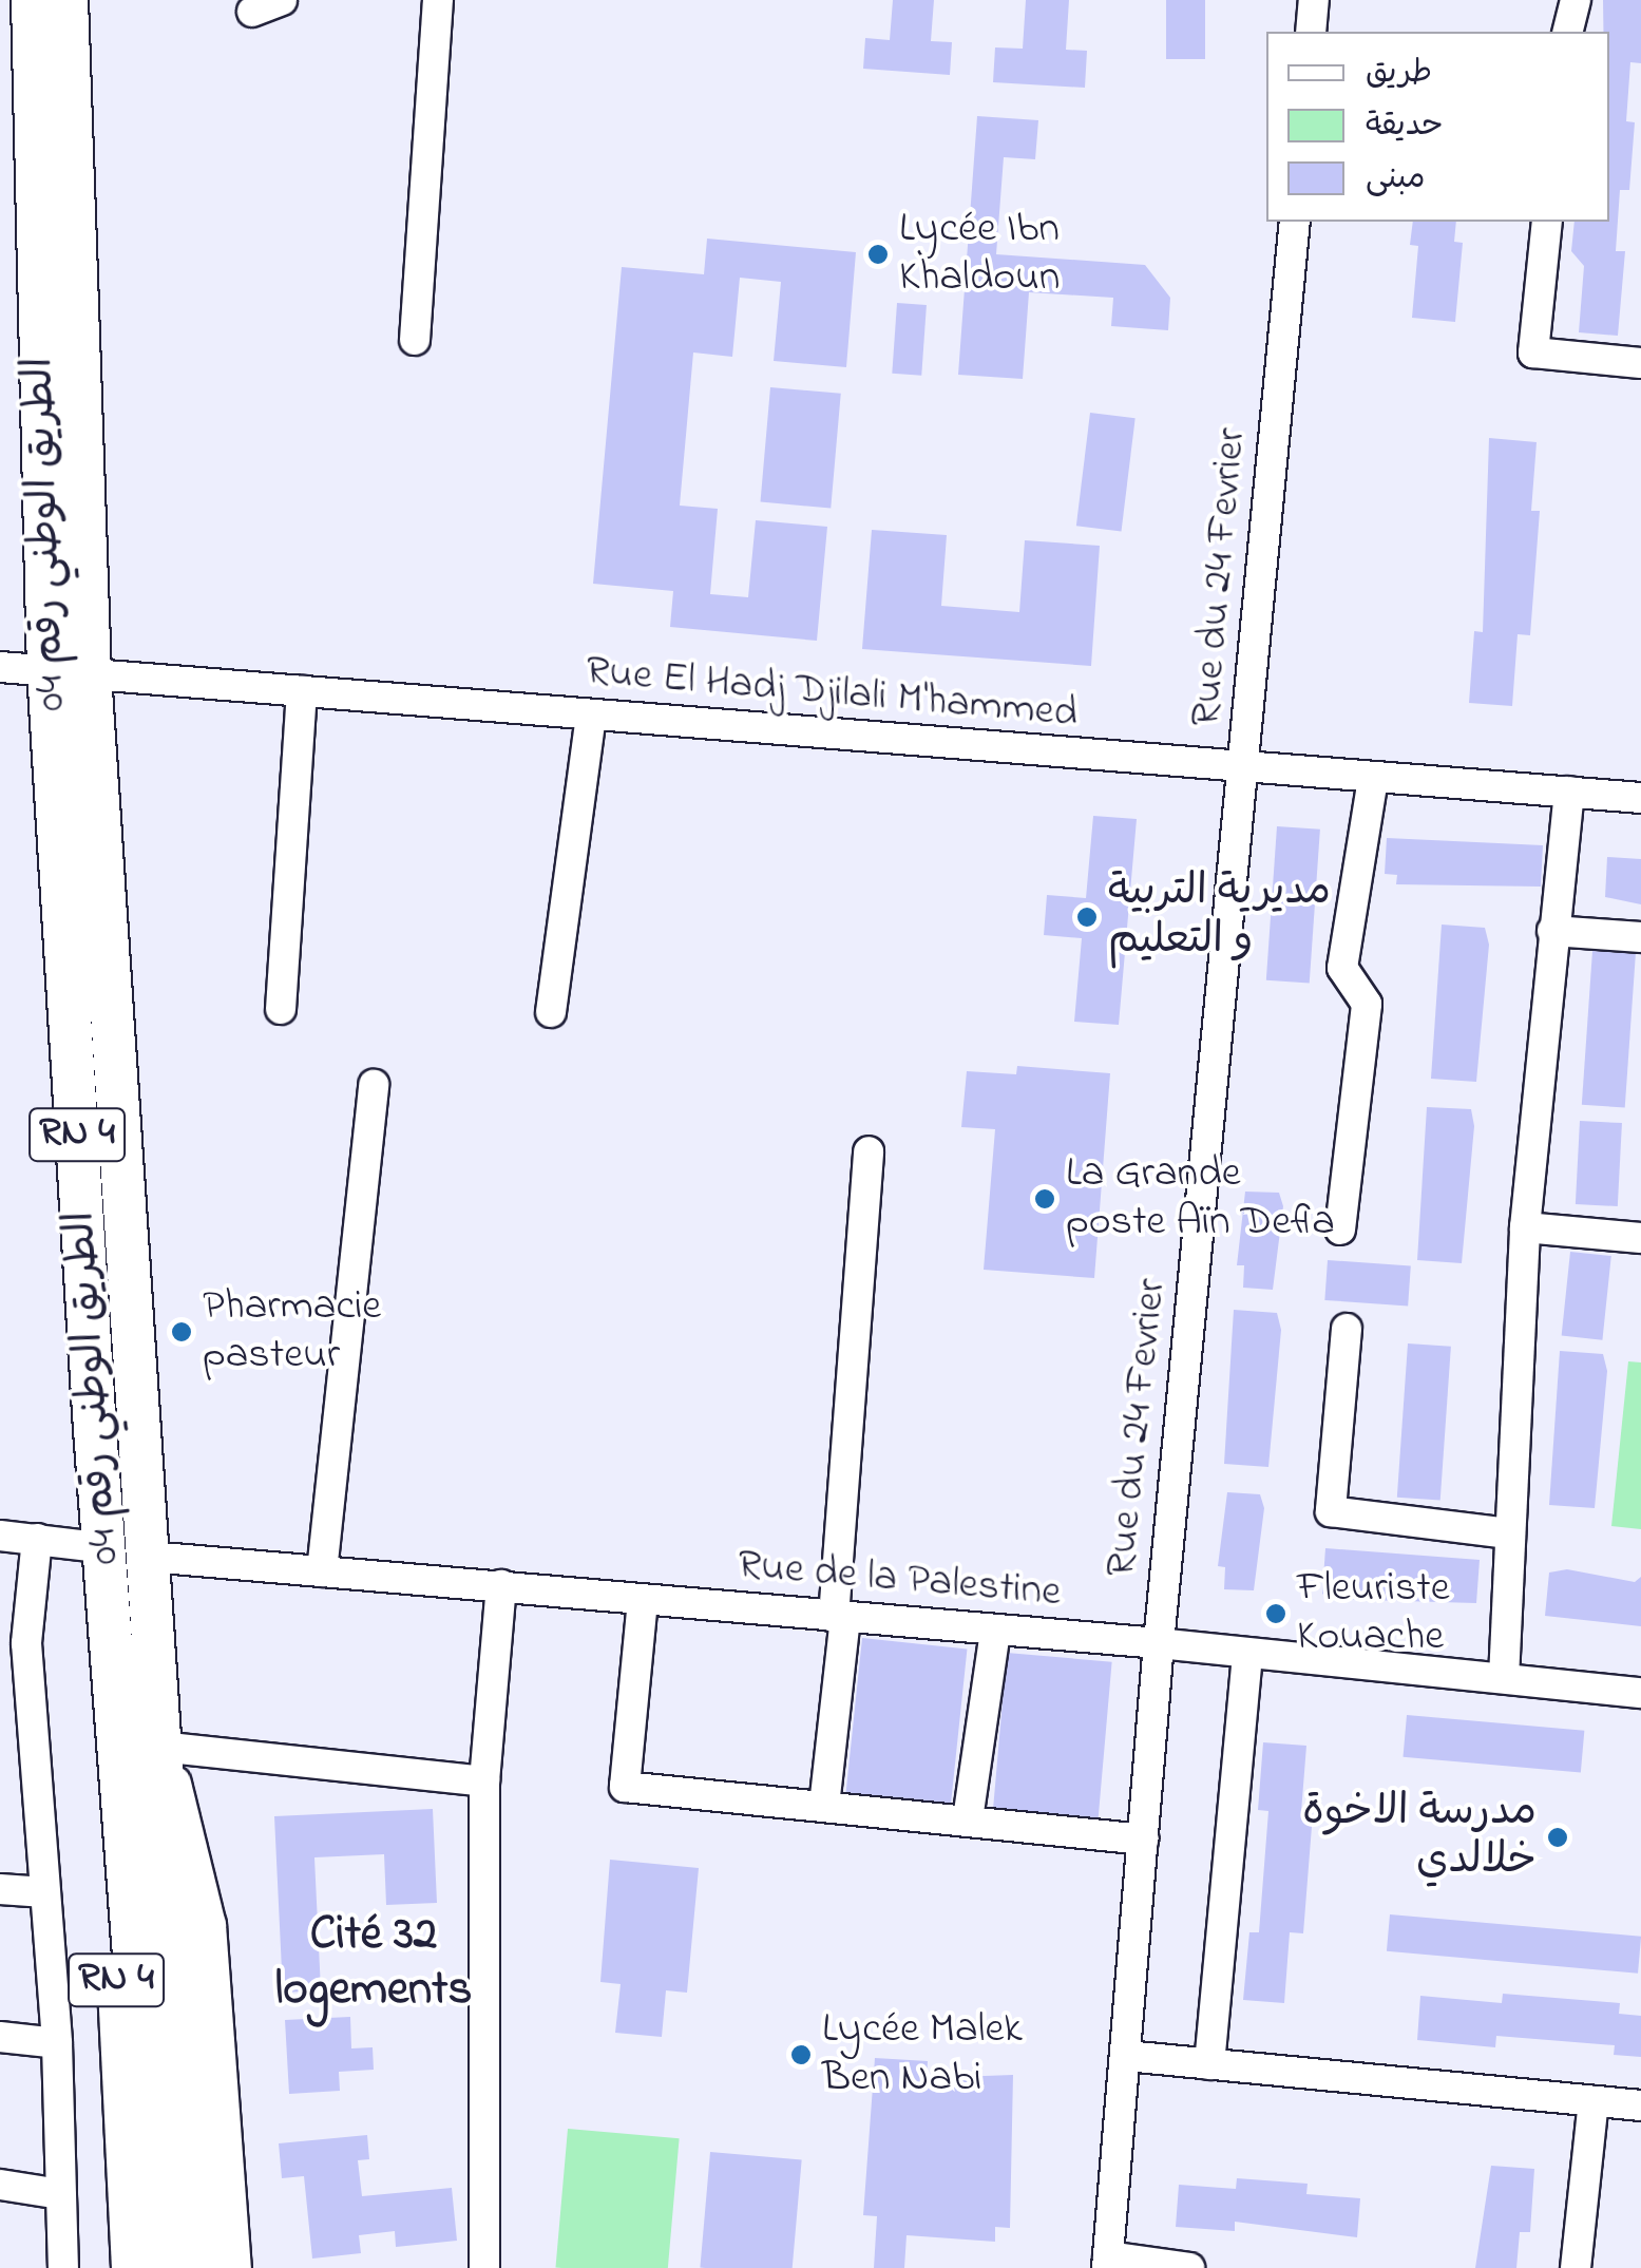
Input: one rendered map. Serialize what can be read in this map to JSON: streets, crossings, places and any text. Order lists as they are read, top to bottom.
{
  "streets": {
    "highway": ["الطريق الوطني رقم 04", "RN 4"],
    "street": ["Rue du 24 Fevrier", "Rue El Hadj Djilali M'hammed", "Rue de la Palestine"]
  },
  "crossings": [
    ["الطريق الوطني رقم 04", "Rue El Hadj Djilali M'hammed"],
    ["الطريق الوطني رقم 04", "RN 4"],
    ["الطريق الوطني رقم 04", "Rue de la Palestine"],
    ["Rue du 24 Fevrier", "Rue El Hadj Djilali M'hammed"],
    ["Rue du 24 Fevrier", "Rue de la Palestine"]
  ],
  "districts": ["Cité 32 logements"],
  "places": [
    "Lycée Ibn Khaldoun",
    "مديرية التربية و التعليم",
    "La Grande poste Aïn Defla",
    "Pharmacie pasteur",
    "Fleuriste Kouache",
    "مدرسة الاخوة خلالدي",
    "Lycée Malek Ben Nabi"
  ],
  "legend": ["طريق", "حديقة", "مبنى"]
}
